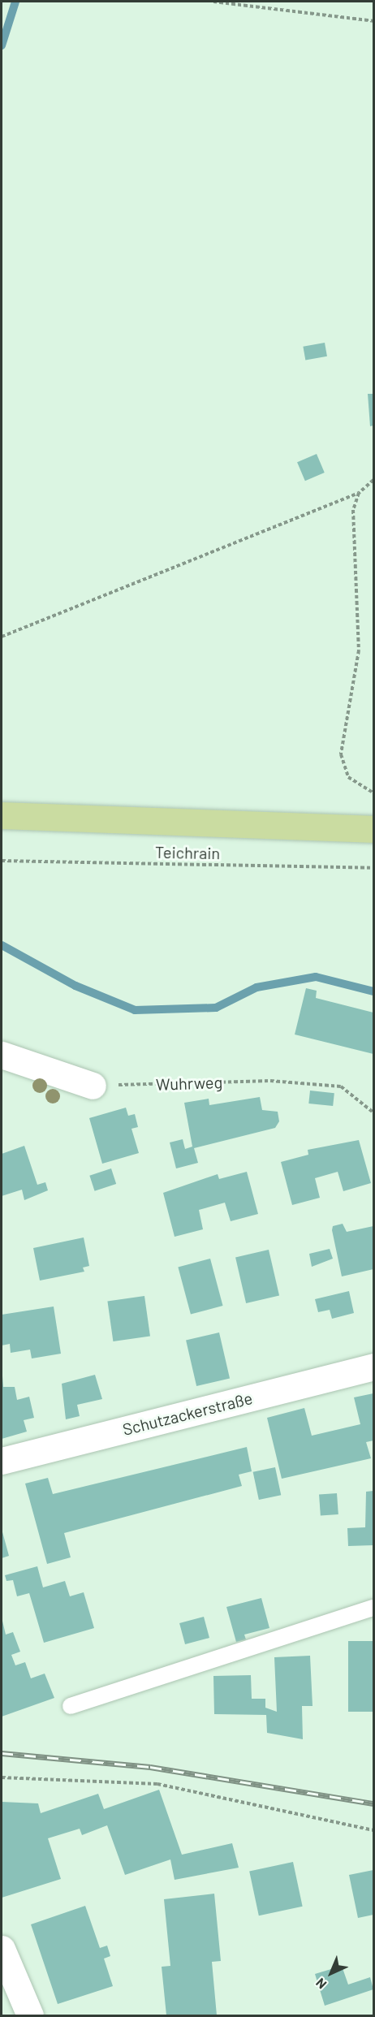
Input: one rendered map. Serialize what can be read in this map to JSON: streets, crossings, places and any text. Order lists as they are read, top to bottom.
{
  "streets": {
    "street": ["Schutzackerstraße"],
    "path": ["Teichrain", "Wuhrweg"]
  },
  "north": "bottom left"
}
